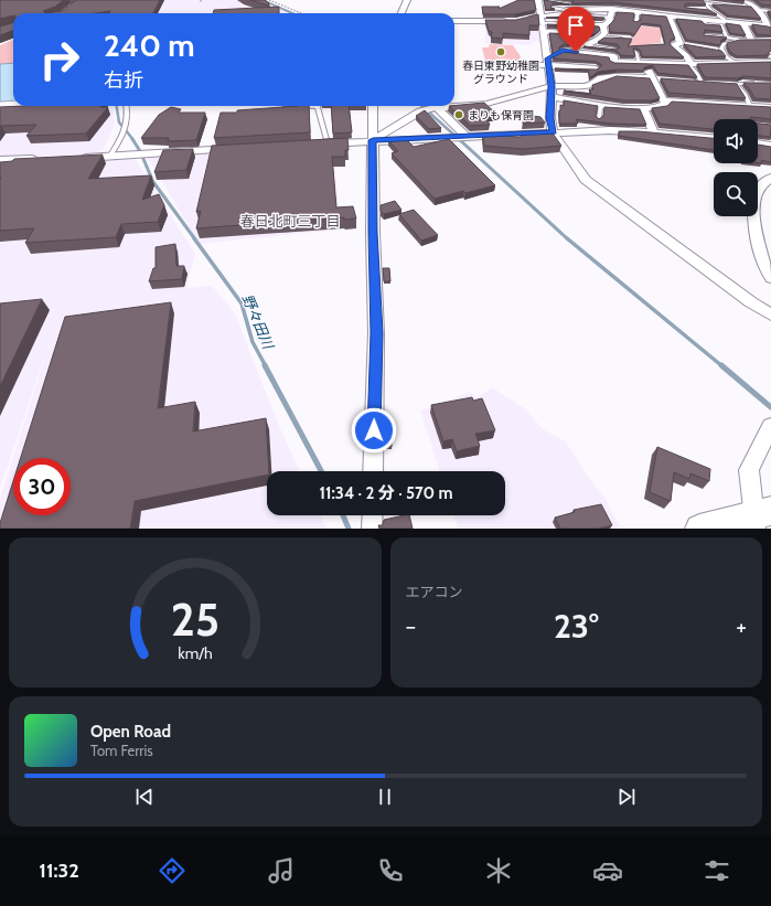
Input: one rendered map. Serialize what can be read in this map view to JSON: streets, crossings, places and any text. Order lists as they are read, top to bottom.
{
  "districts": ["春日北町三丁目"],
  "water": ["野々田川"],
  "places": ["春日東野幼稚園 グラウンド", "まりも保育園"],
  "page": {
    "turn": ["240 m", "右折"],
    "limit": "30",
    "trip": "11:34 · 2 分 · 570 m",
    "tile": "エアコン",
    "heat": ["−", "23°", "+"],
    "song": ["Open Road", "Tom Ferris"],
    "tabs": "11:32",
    "gauge": ["25", "km/h"]
  }
}
